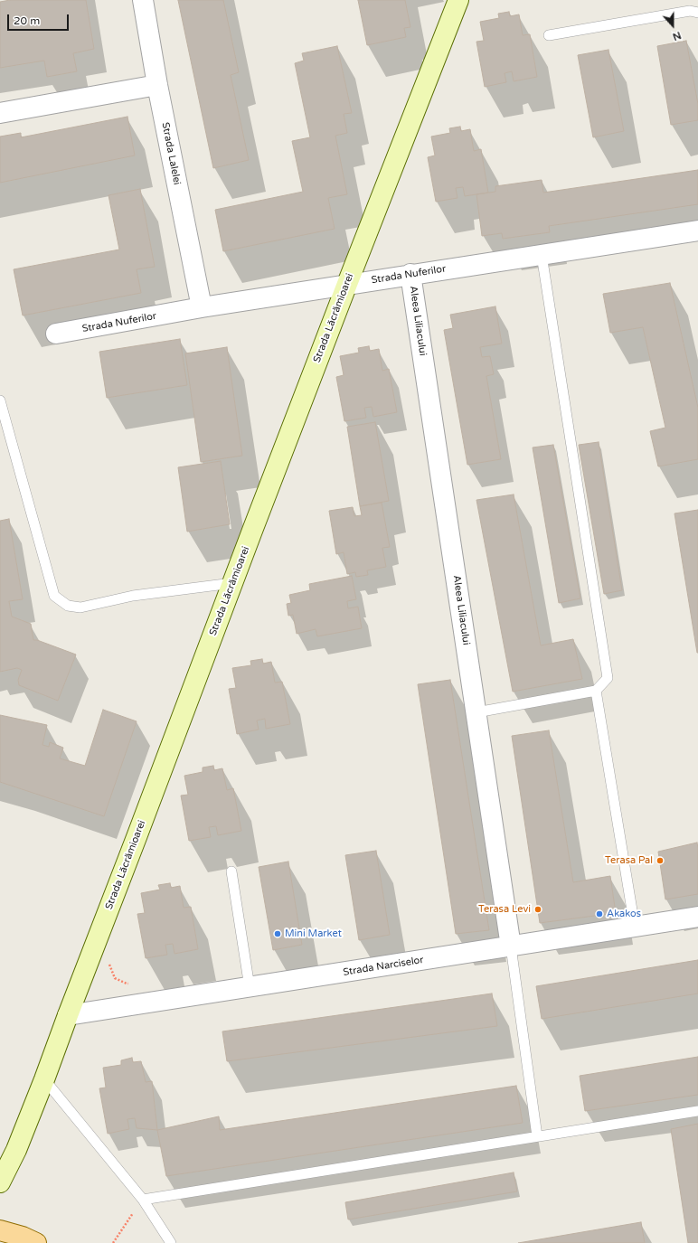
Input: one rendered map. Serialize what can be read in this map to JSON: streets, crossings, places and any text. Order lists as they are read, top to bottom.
{
  "streets": {
    "main road": ["Strada Lăcrămioarei"],
    "street": [
      "Strada Lalelei",
      "Strada Nuferilor",
      "Aleea Liliacului",
      "Strada Narciselor"
    ]
  },
  "crossings": [
    ["Strada Lalelei", "Strada Nuferilor"],
    ["Strada Nuferilor", "Strada Lăcrămioarei"],
    ["Strada Nuferilor", "Aleea Liliacului"],
    ["Strada Lăcrămioarei", "Strada Narciselor"],
    ["Aleea Liliacului", "Strada Narciselor"]
  ],
  "places": [
    "Terasa Pal",
    "Terasa Levi",
    "Akakos",
    "Mini Market"
  ],
  "scale_bar": "20 m",
  "north": "bottom"
}
